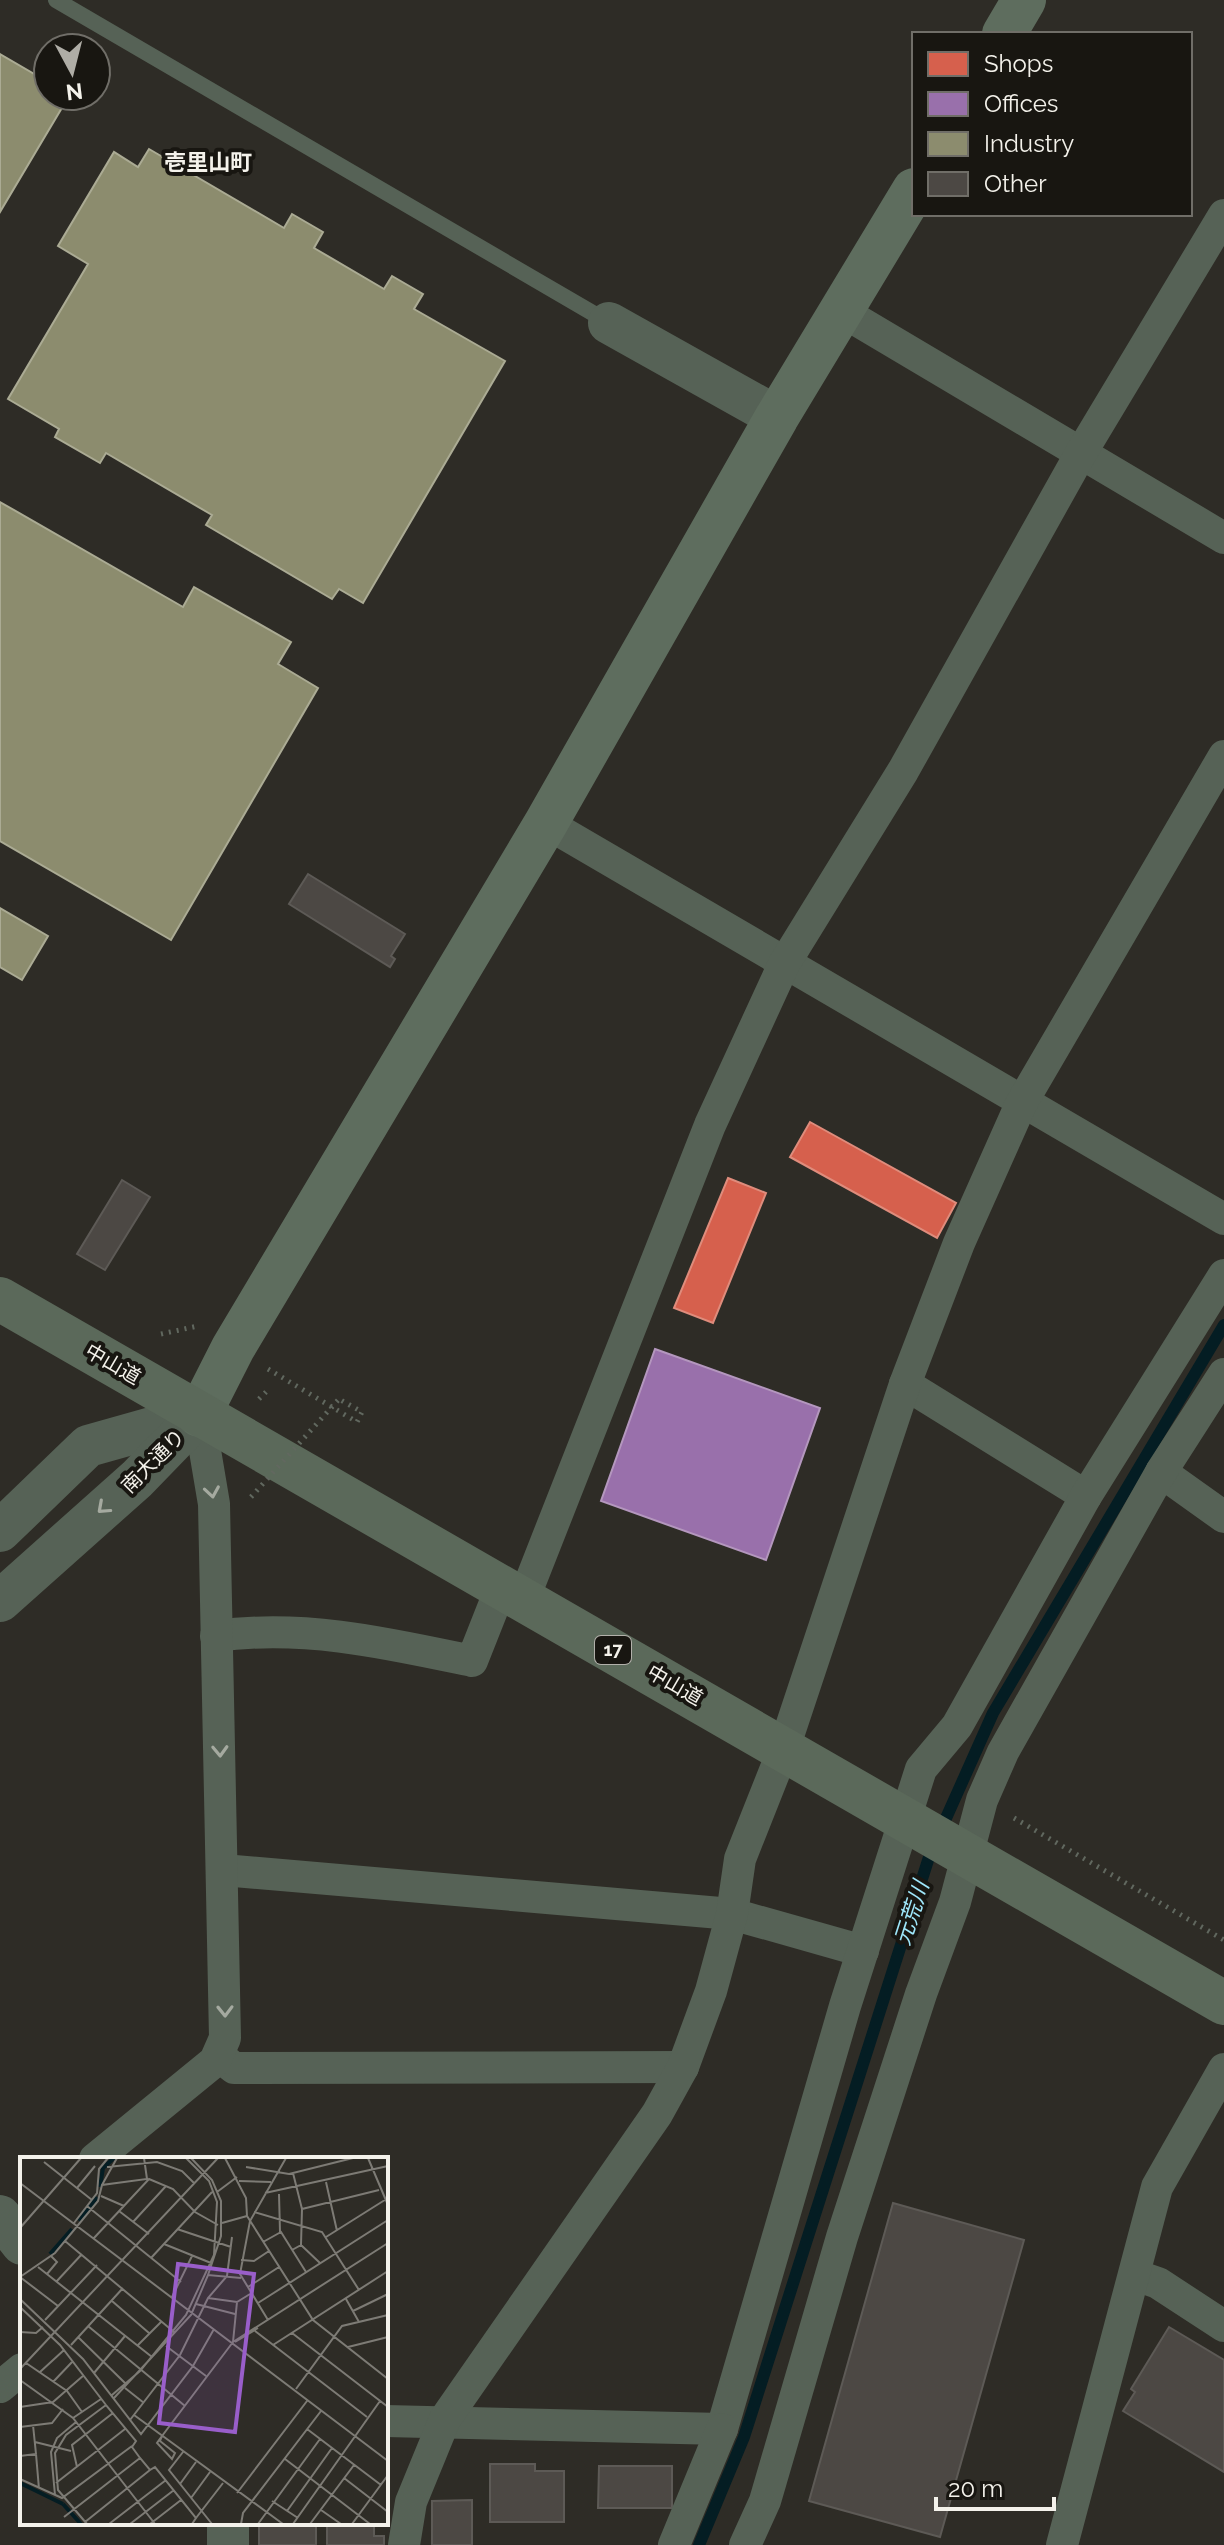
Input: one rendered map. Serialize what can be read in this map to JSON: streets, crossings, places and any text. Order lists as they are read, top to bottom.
{
  "streets": {
    "highway": ["中山道", "17"],
    "street": ["南大通り"]
  },
  "crossings": [
    ["中山道", "南大通り"]
  ],
  "districts": ["壱里山町"],
  "water": ["元荒川"],
  "legend": [
    "Shops",
    "Offices",
    "Industry",
    "Other"
  ],
  "scale_bar": "20 m",
  "north": "bottom"
}
